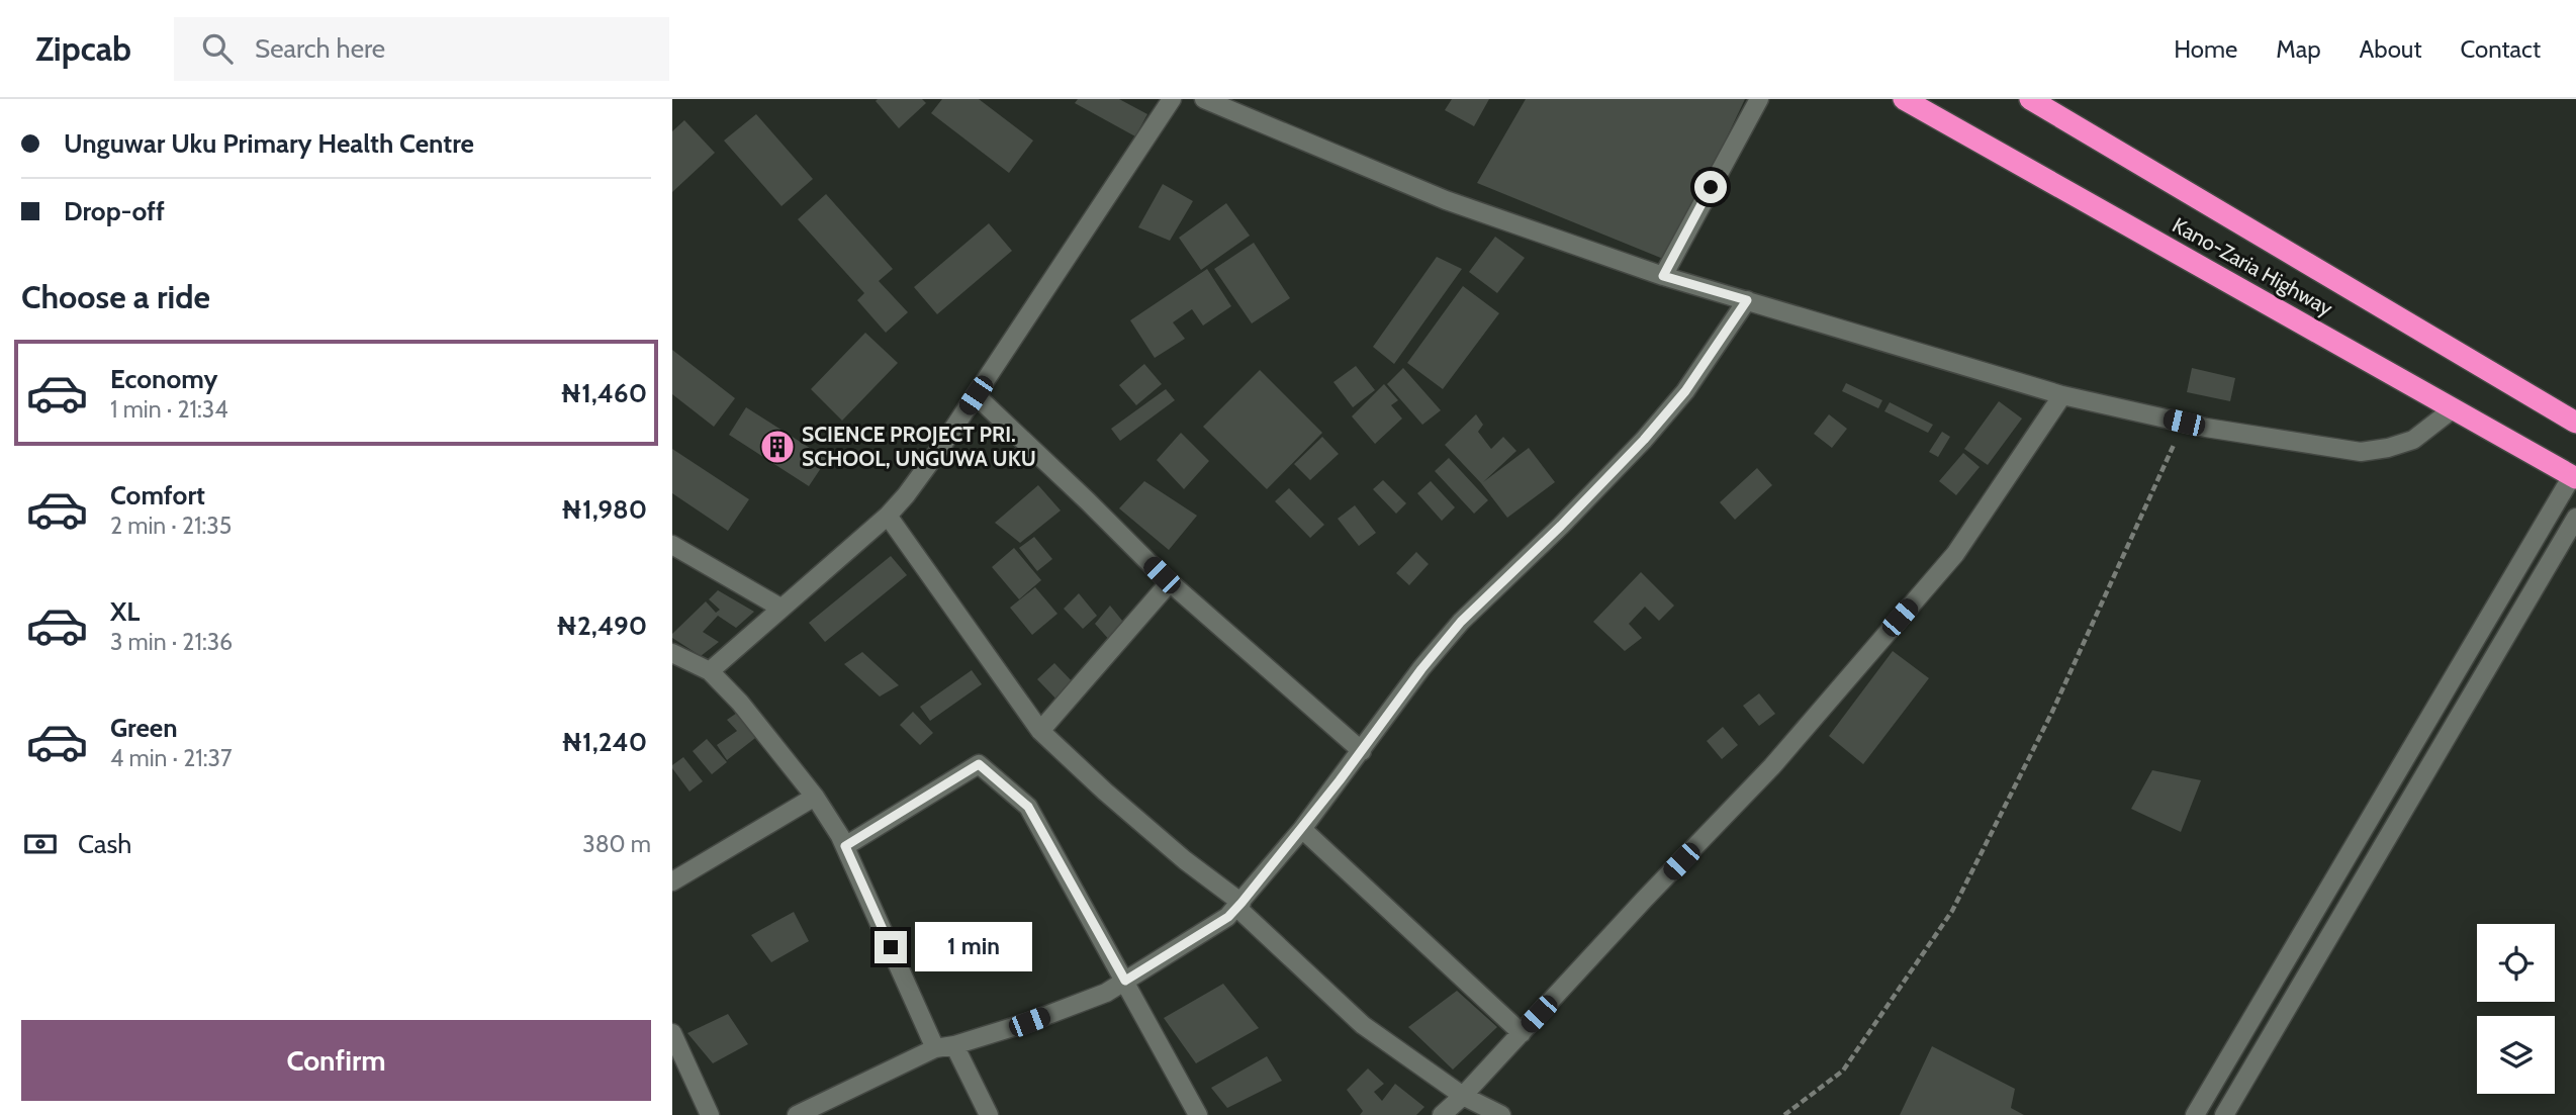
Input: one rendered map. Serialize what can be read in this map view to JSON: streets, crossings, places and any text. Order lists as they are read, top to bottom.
{
  "streets": {
    "highway": ["Kano-Zaria Highway"]
  },
  "places": {
    "building": ["SCIENCE PROJECT PRI. SCHOOL, UNGUWA UKU"]
  },
  "page": {
    "header": "Zipcab",
    "search": "Search here",
    "nav": [
      "Home",
      "Map",
      "About",
      "Contact"
    ],
    "banner": ["Unguwar Uku Primary Health Centre", "Drop-off"],
    "heading": "Choose a ride",
    "list": [
      {
        "name": "Economy",
        "note": "1 min · 21:34",
        "value": "₦1,460"
      },
      {
        "name": "Comfort",
        "note": "2 min · 21:35",
        "value": "₦1,980"
      },
      {
        "name": "XL",
        "note": "3 min · 21:36",
        "value": "₦2,490"
      },
      {
        "name": "Green",
        "note": "4 min · 21:37",
        "value": "₦1,240"
      }
    ],
    "pay": ["Cash", "380 m"],
    "bubble": "1 min",
    "buttons": "Confirm"
  }
}
